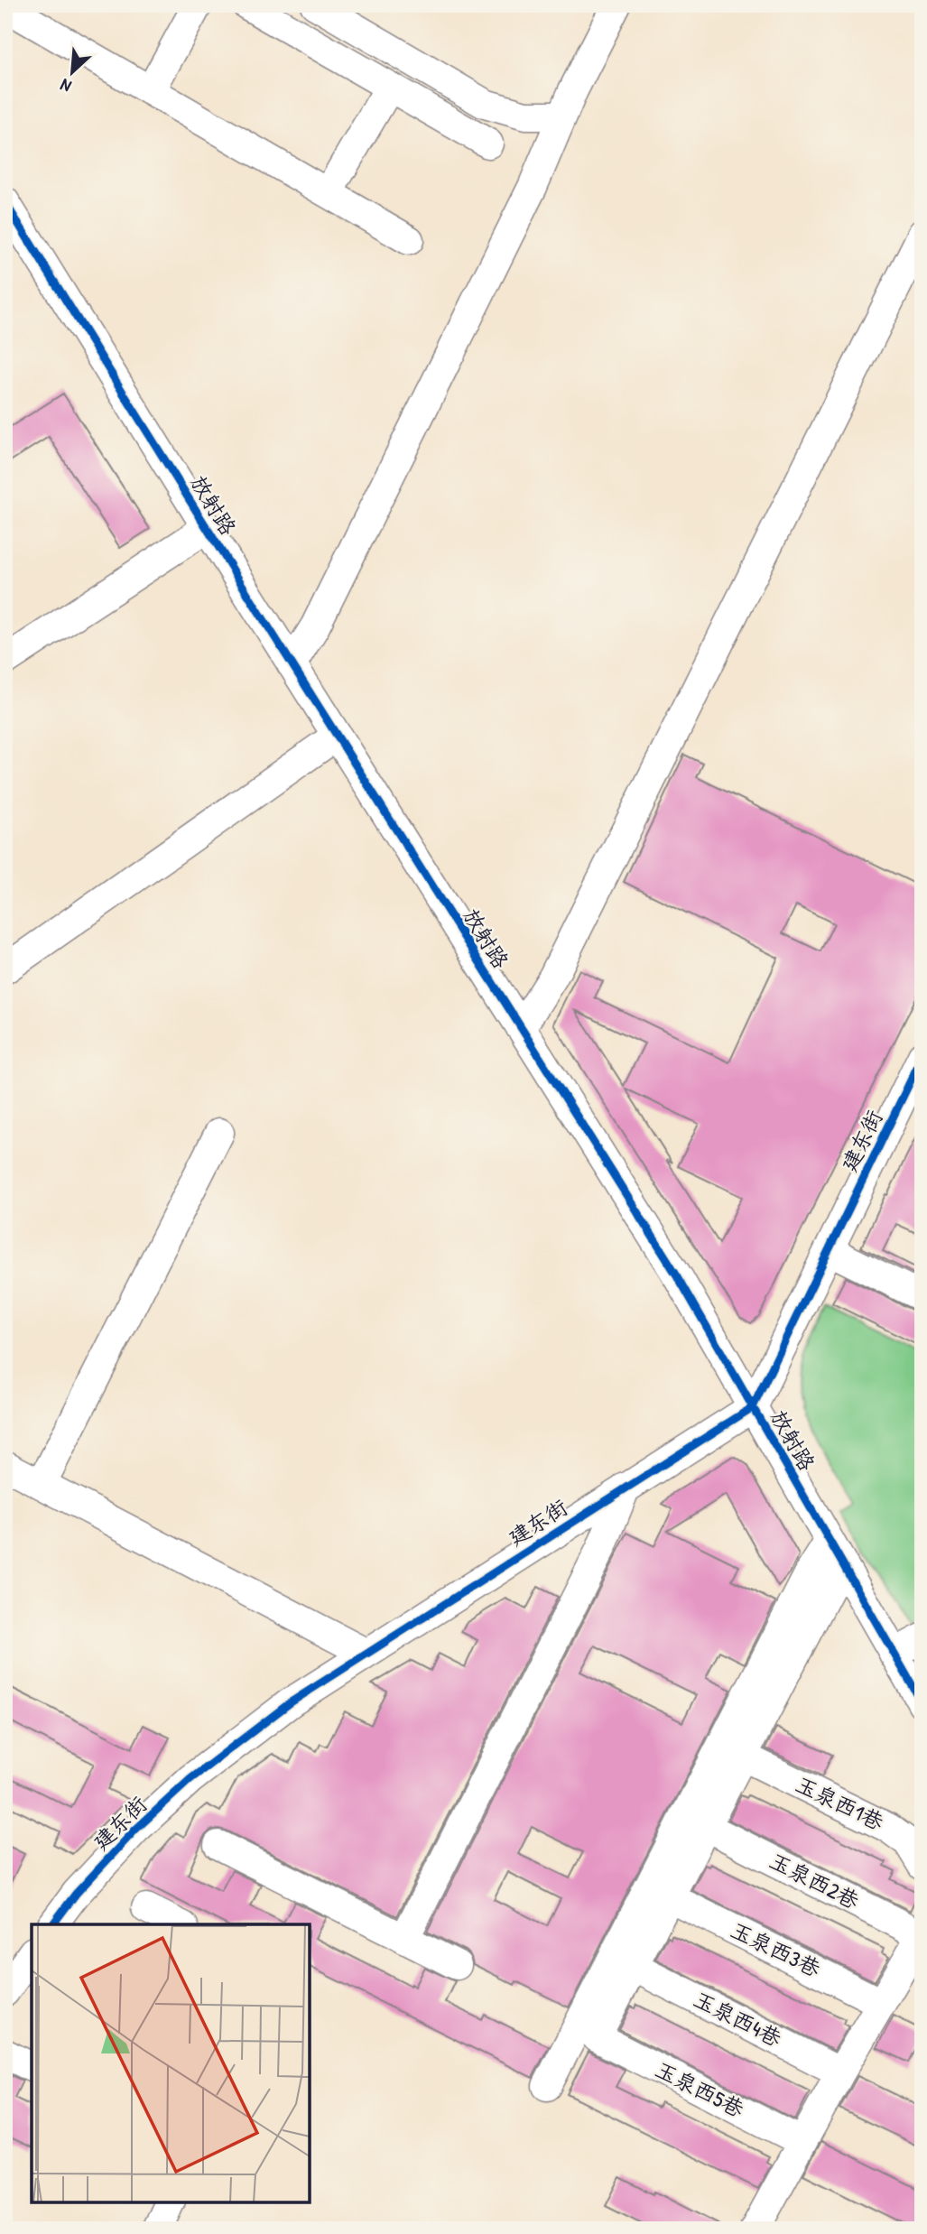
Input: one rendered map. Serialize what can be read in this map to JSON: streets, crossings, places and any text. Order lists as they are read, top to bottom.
{
  "streets": {
    "street": [
      "放射路",
      "建东街",
      "玉泉西1巷",
      "玉泉西2巷",
      "玉泉西3巷",
      "玉泉西4巷",
      "玉泉西5巷"
    ]
  },
  "crossings": [
    ["放射路", "建东街"],
    ["玉泉西4巷", "玉泉西5巷"]
  ],
  "north": "bottom left"
}
